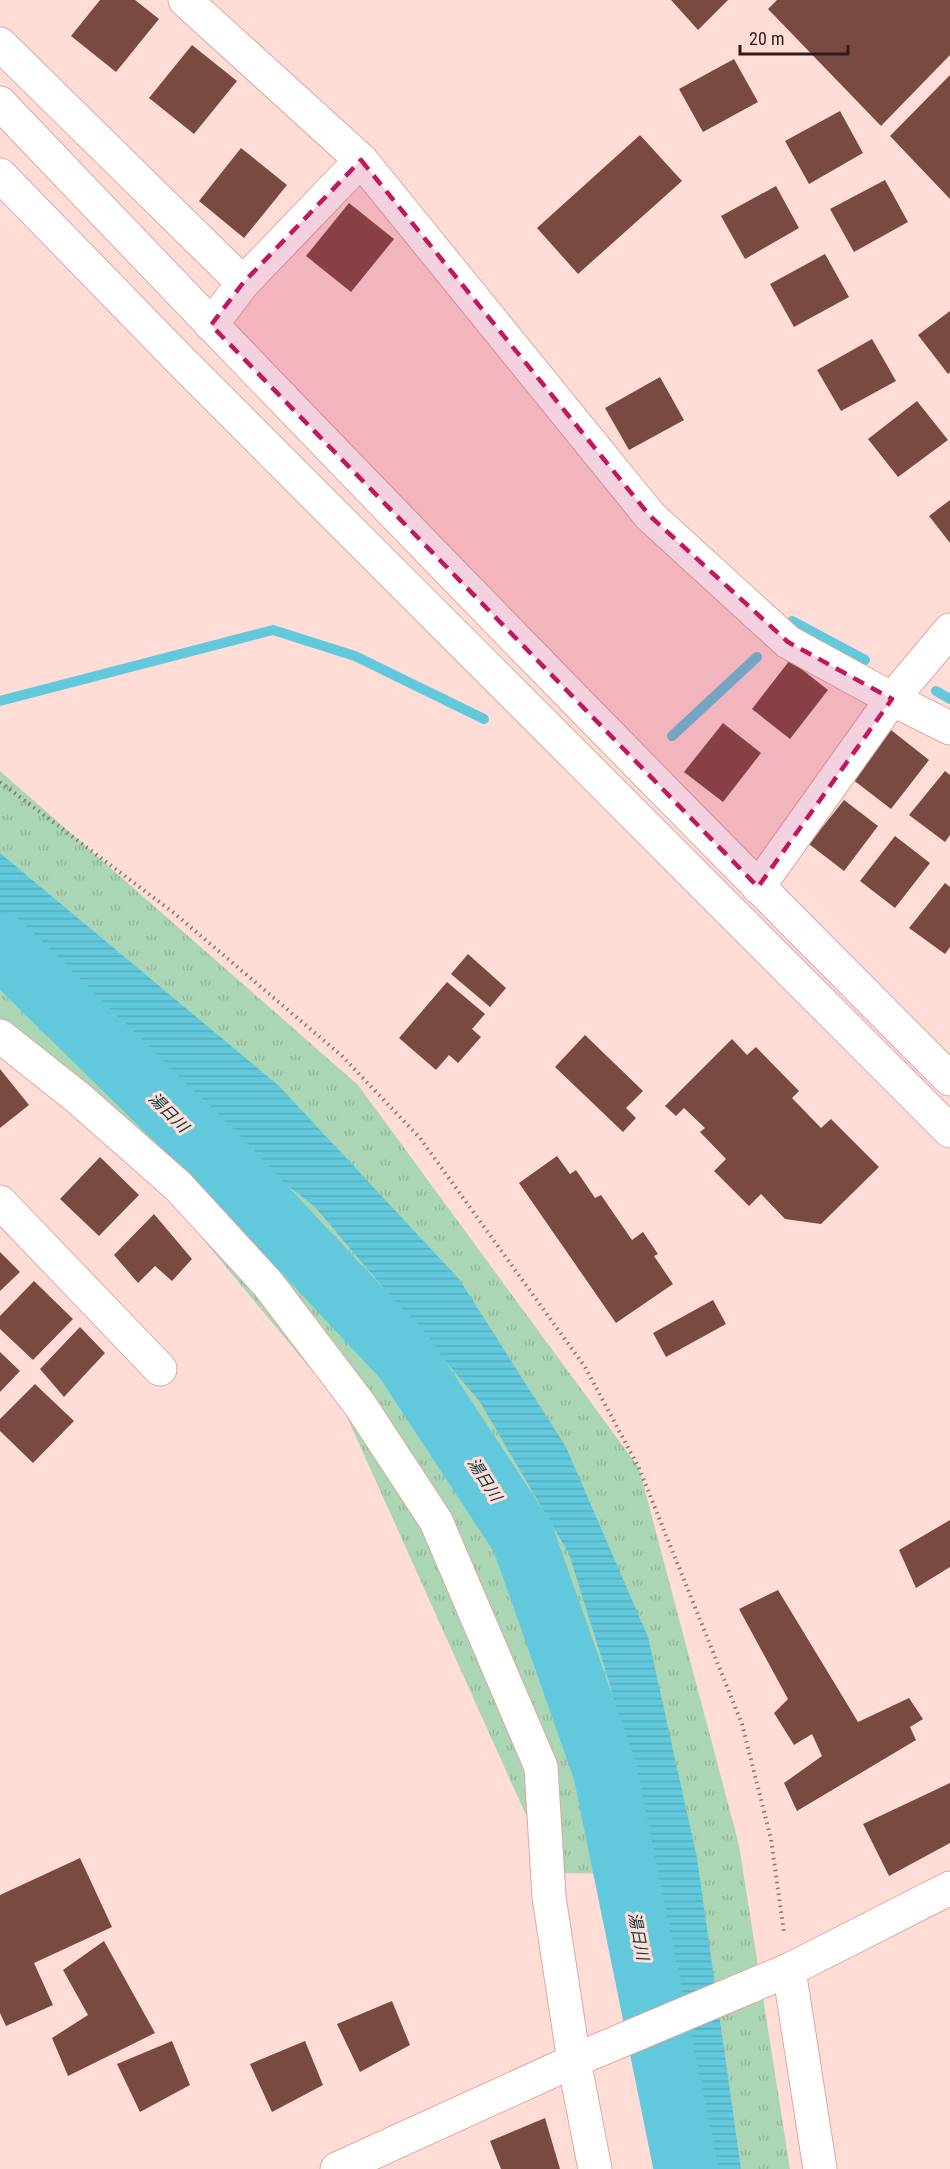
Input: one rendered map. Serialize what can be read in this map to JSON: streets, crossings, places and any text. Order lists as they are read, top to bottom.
{
  "water": ["湯日川"],
  "scale_bar": "20 m"
}
